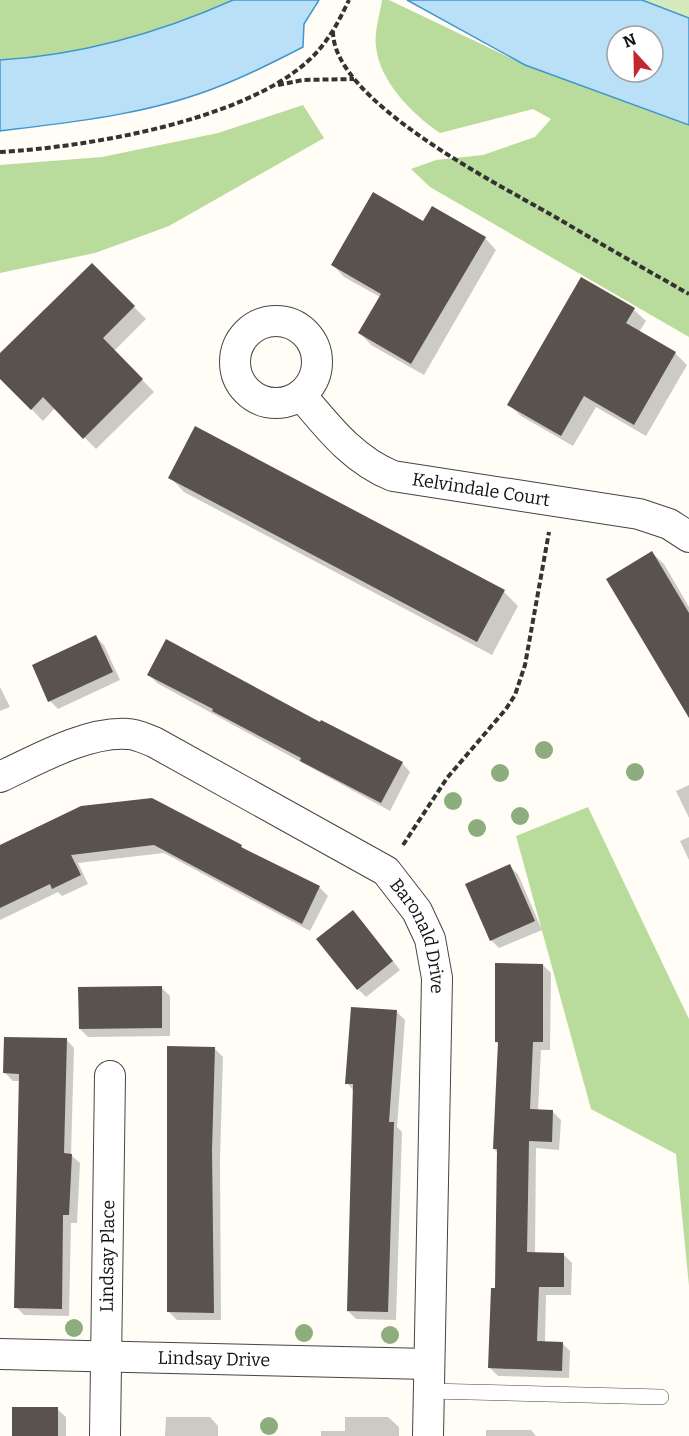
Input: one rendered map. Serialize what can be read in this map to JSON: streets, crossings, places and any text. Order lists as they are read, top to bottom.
{
  "streets": {
    "street": [
      "Kelvindale Court",
      "Baronald Drive",
      "Lindsay Place",
      "Lindsay Drive"
    ]
  },
  "crossings": [
    ["Baronald Drive", "Lindsay Drive"],
    ["Lindsay Place", "Lindsay Drive"]
  ],
  "north": "top"
}
